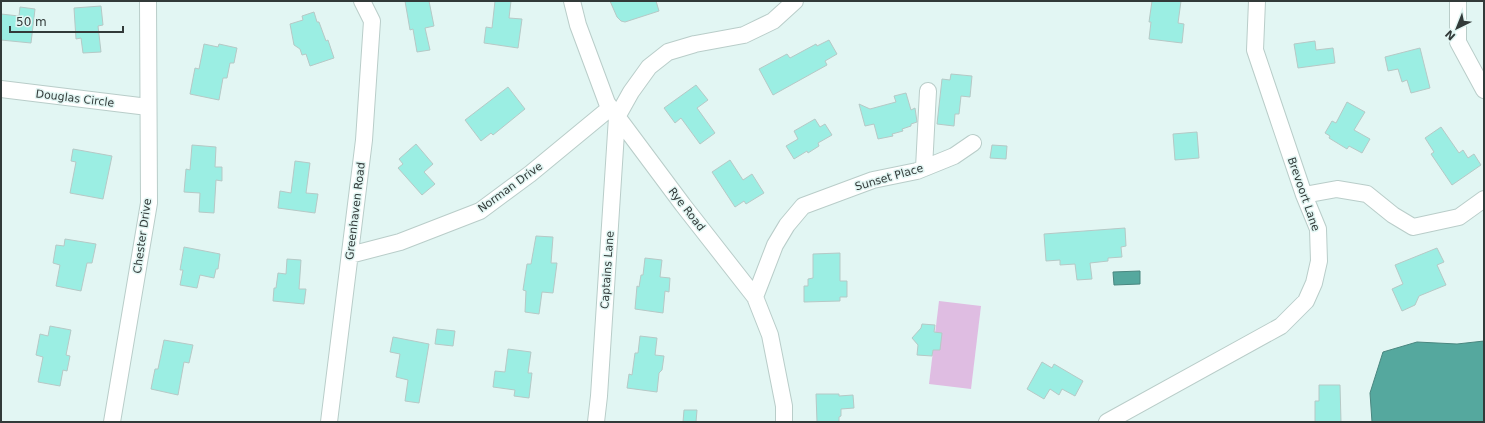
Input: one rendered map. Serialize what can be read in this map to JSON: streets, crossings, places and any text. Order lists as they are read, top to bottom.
{
  "streets": {
    "street": [
      "Douglas Circle",
      "Sunset Place",
      "Norman Drive",
      "Brevoort Lane",
      "Rye Road",
      "Greenhaven Road",
      "Chester Drive",
      "Captains Lane"
    ]
  },
  "crossings": [
    ["Douglas Circle", "Chester Drive"],
    ["Sunset Place", "Rye Road"],
    ["Norman Drive", "Rye Road"],
    ["Norman Drive", "Greenhaven Road"],
    ["Norman Drive", "Captains Lane"],
    ["Rye Road", "Captains Lane"]
  ],
  "scale_bar": "50 m",
  "north": "bottom left"
}
